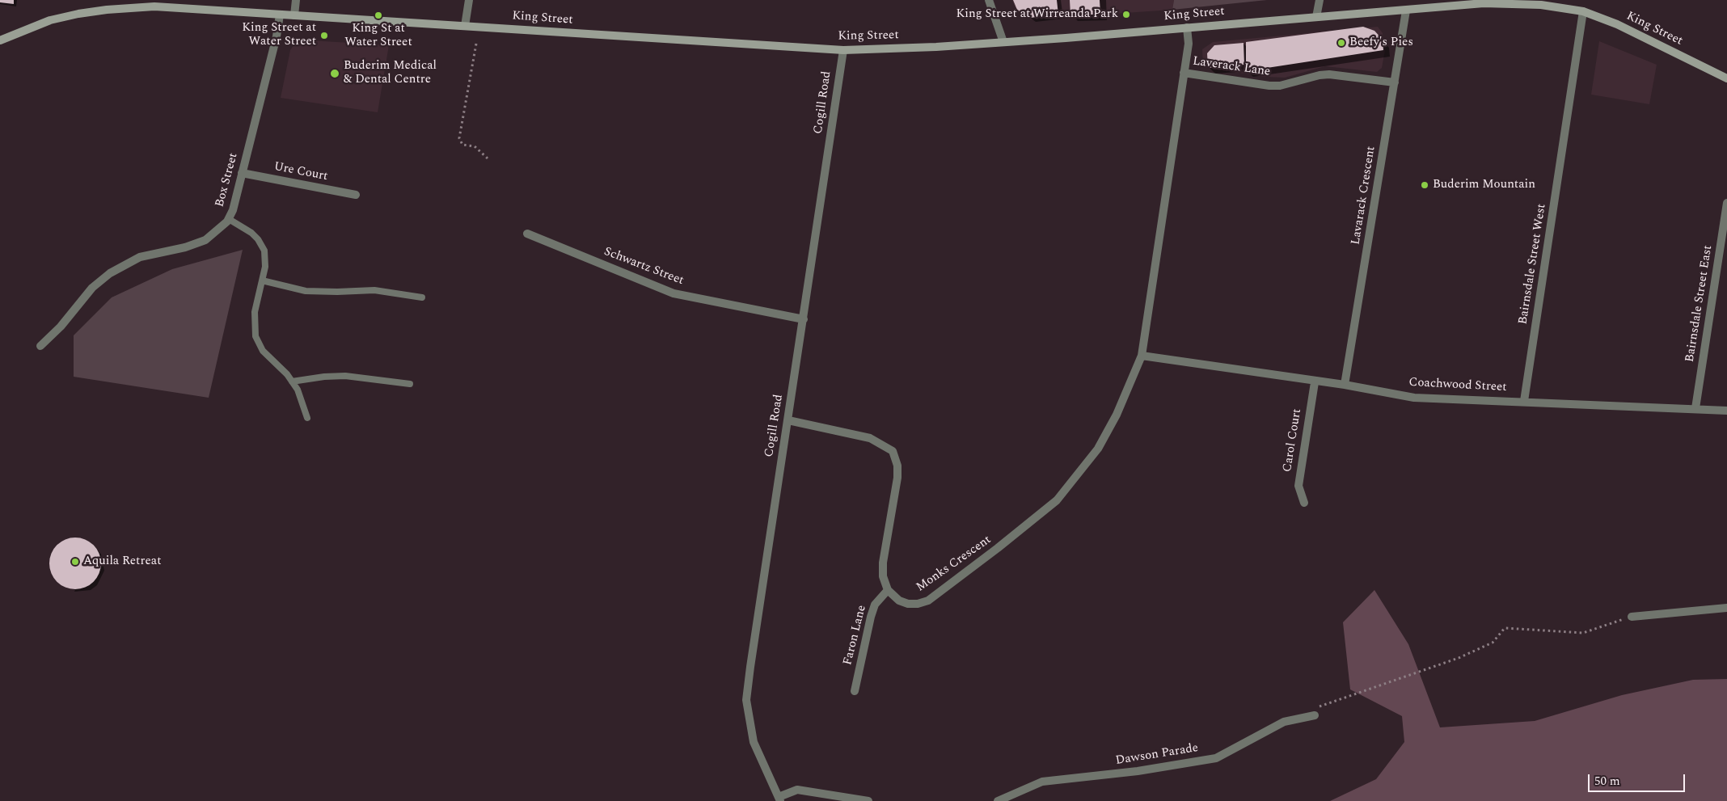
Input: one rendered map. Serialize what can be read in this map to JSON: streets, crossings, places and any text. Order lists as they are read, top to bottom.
{
  "streets": {
    "main road": ["King Street"],
    "street": [
      "Laverack Lane",
      "Cogill Road",
      "Ure Court",
      "Box Street",
      "Lavarack Crescent",
      "Bairnsdale Street West",
      "Schwartz Street",
      "Bairnsdale Street East",
      "Coachwood Street",
      "Carol Court",
      "Monks Crescent",
      "Faron Lane",
      "Dawson Parade"
    ]
  },
  "crossings": [
    ["King Street", "Cogill Road"],
    ["King Street", "Box Street"],
    ["King Street", "Lavarack Crescent"],
    ["King Street", "Bairnsdale Street West"],
    ["Laverack Lane", "Lavarack Crescent"],
    ["Cogill Road", "Schwartz Street"],
    ["Ure Court", "Box Street"],
    ["Lavarack Crescent", "Coachwood Street"],
    ["Bairnsdale Street West", "Coachwood Street"],
    ["Bairnsdale Street East", "Coachwood Street"],
    ["Coachwood Street", "Carol Court"],
    ["Coachwood Street", "Monks Crescent"],
    ["Monks Crescent", "Faron Lane"]
  ],
  "places": [
    "King Street at Wirreanda Park",
    "King St at Water Street",
    "King Street at Water Street",
    "Beefy's Pies",
    "Buderim Medical & Dental Centre",
    "Buderim Mountain",
    "Aquila Retreat"
  ],
  "scale_bar": "50 m"
}
